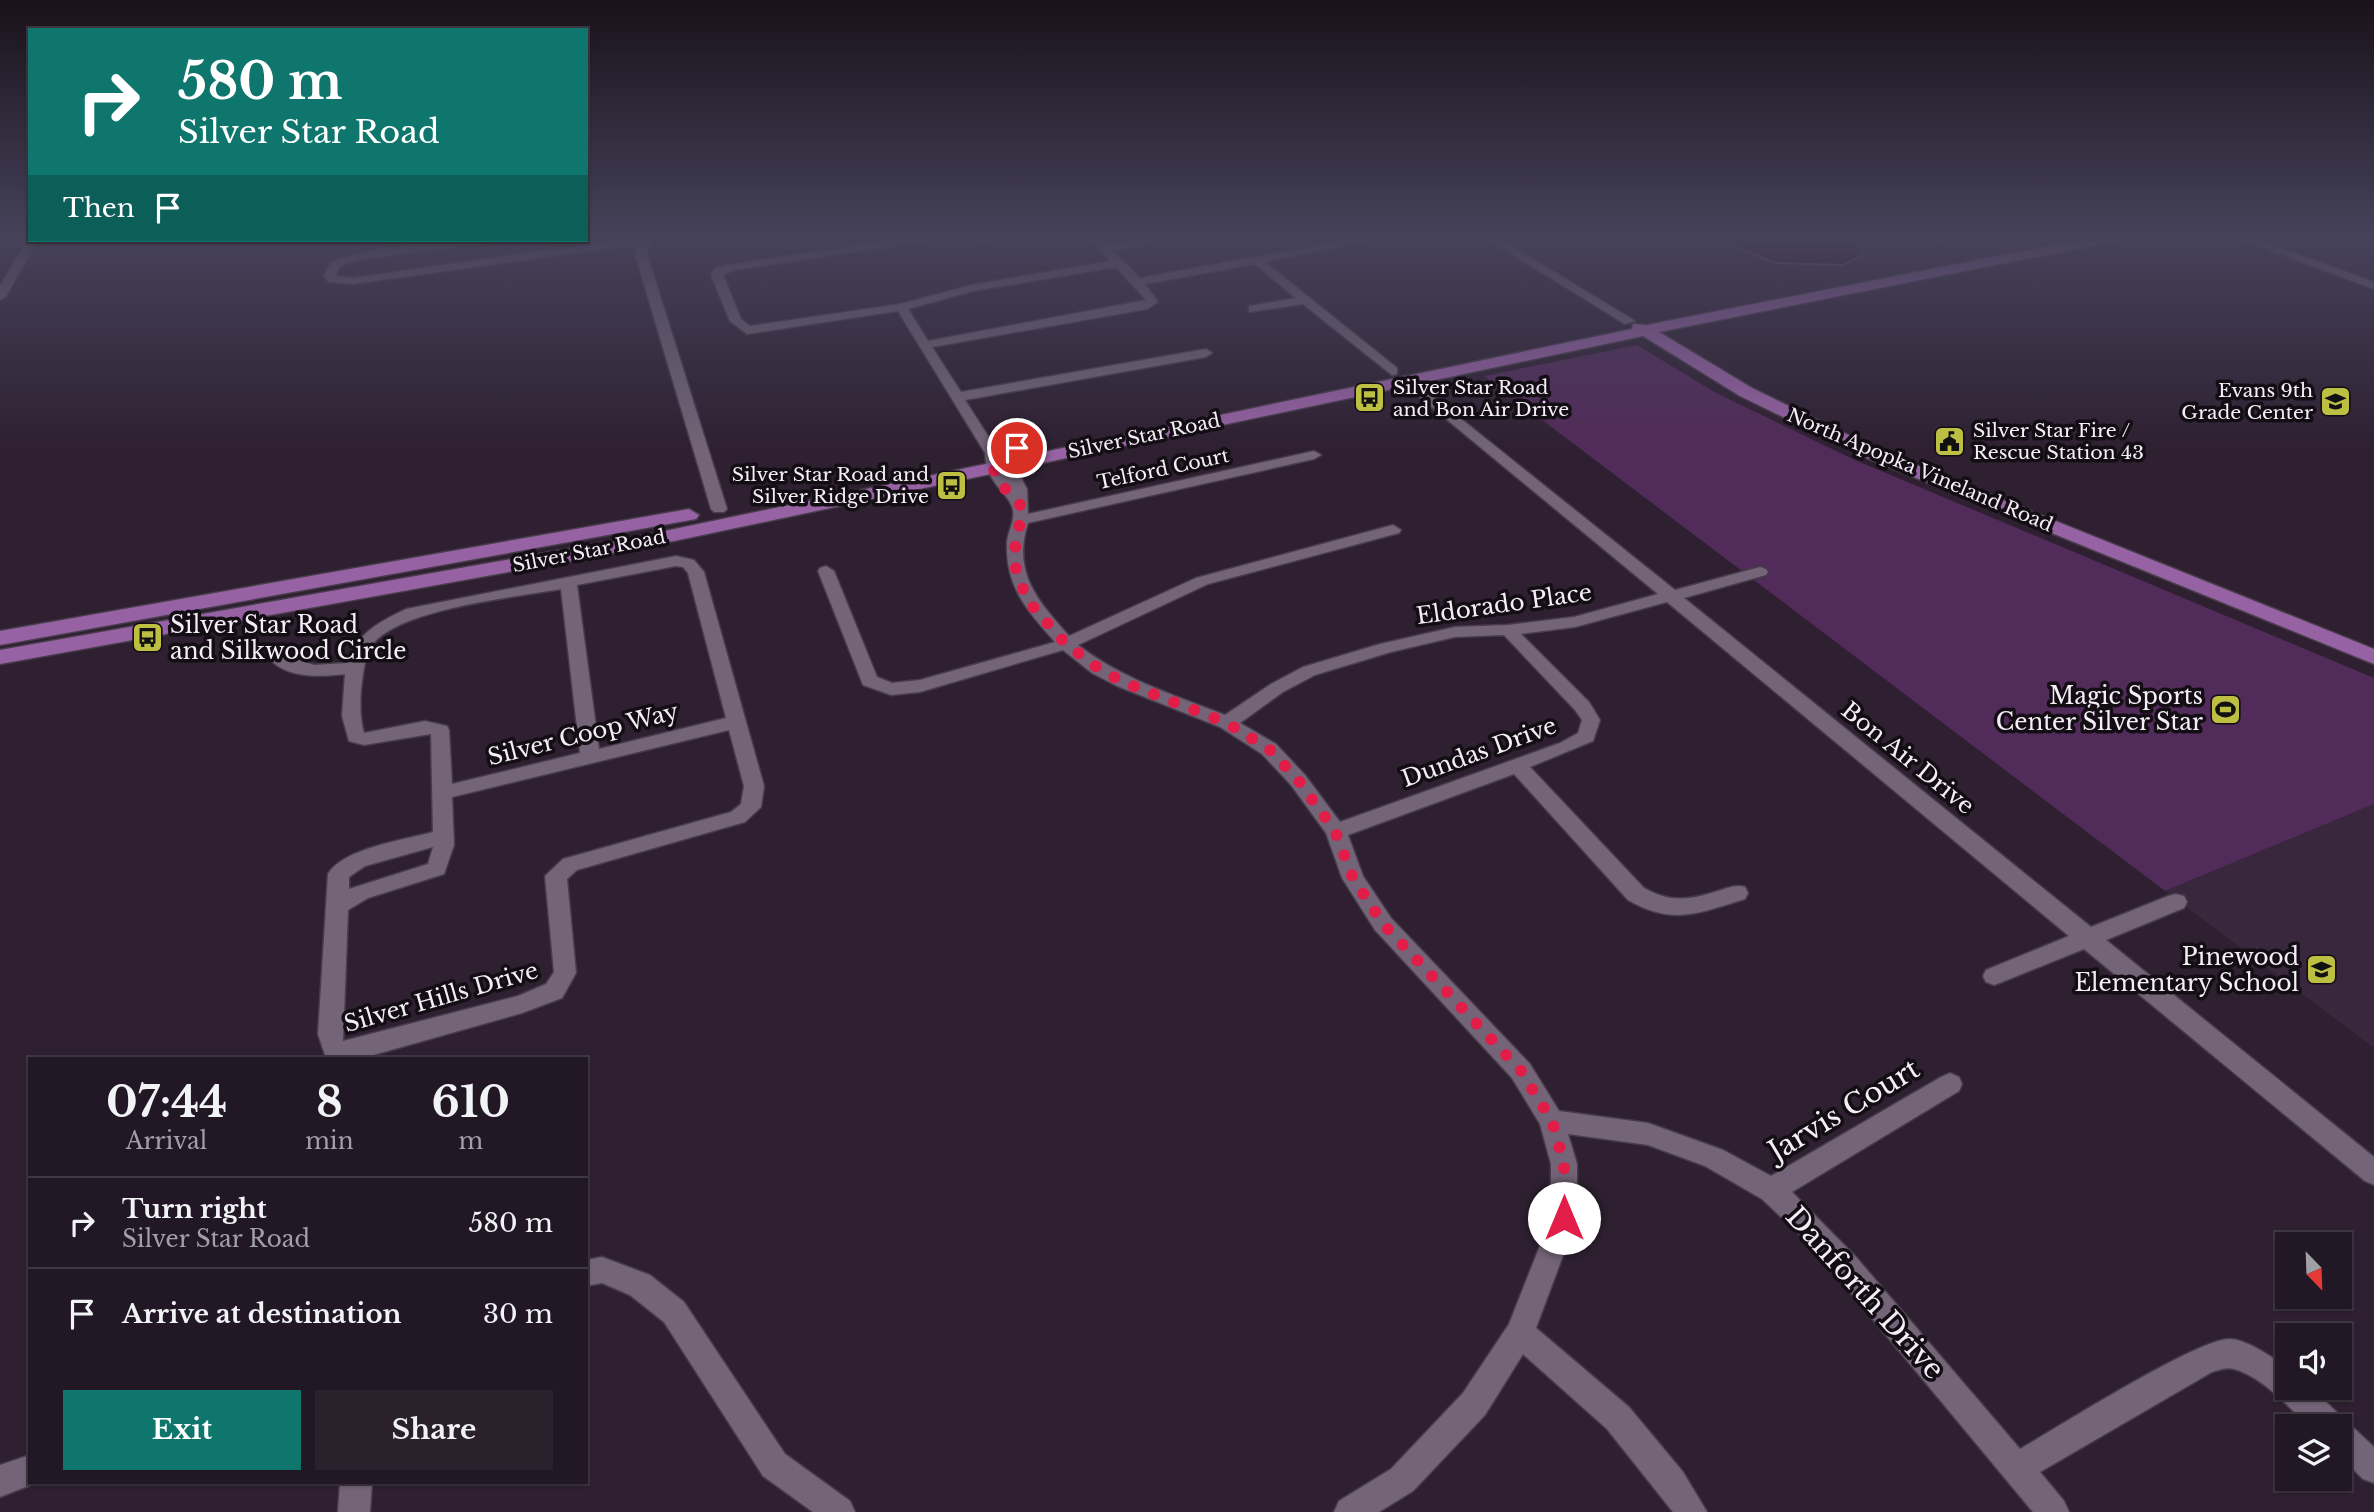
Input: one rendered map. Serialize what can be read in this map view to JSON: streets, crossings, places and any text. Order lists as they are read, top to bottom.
{
  "streets": {
    "main road": ["Silver Star Road", "North Apopka Vineland Road"],
    "street": [
      "Telford Court",
      "Eldorado Place",
      "Silver Coop Way",
      "Dundas Drive",
      "Bon Air Drive",
      "Silver Hills Drive",
      "Jarvis Court",
      "Danforth Drive"
    ]
  },
  "crossings": [
    ["Silver Star Road", "North Apopka Vineland Road"],
    ["Silver Star Road", "Bon Air Drive"],
    ["Eldorado Place", "Dundas Drive"],
    ["Eldorado Place", "Bon Air Drive"],
    ["Silver Coop Way", "Silver Hills Drive"],
    ["Jarvis Court", "Danforth Drive"]
  ],
  "places": {
    "bus stop": ["Silver Star Road and Bon Air Drive", "Silver Star Road and Silver Ridge Drive", "Silver Star Road and Silkwood Circle"],
    "school or university": ["Evans 9th Grade Center", "Pinewood Elementary School"],
    "public building": ["Silver Star Fire / Rescue Station 43"],
    "sports": ["Magic Sports Center Silver Star"]
  },
  "north": "bottom right",
  "page": {
    "turn": ["580 m", "Silver Star Road"],
    "then": "Then",
    "eta": [
      "07:44",
      "Arrival",
      "8",
      "min",
      "610",
      "m"
    ],
    "list": [
      {
        "name": "Turn right",
        "note": "Silver Star Road",
        "value": "580 m"
      },
      {
        "name": "Arrive at destination",
        "value": "30 m"
      }
    ],
    "buttons": ["Exit", "Share"]
  }
}
